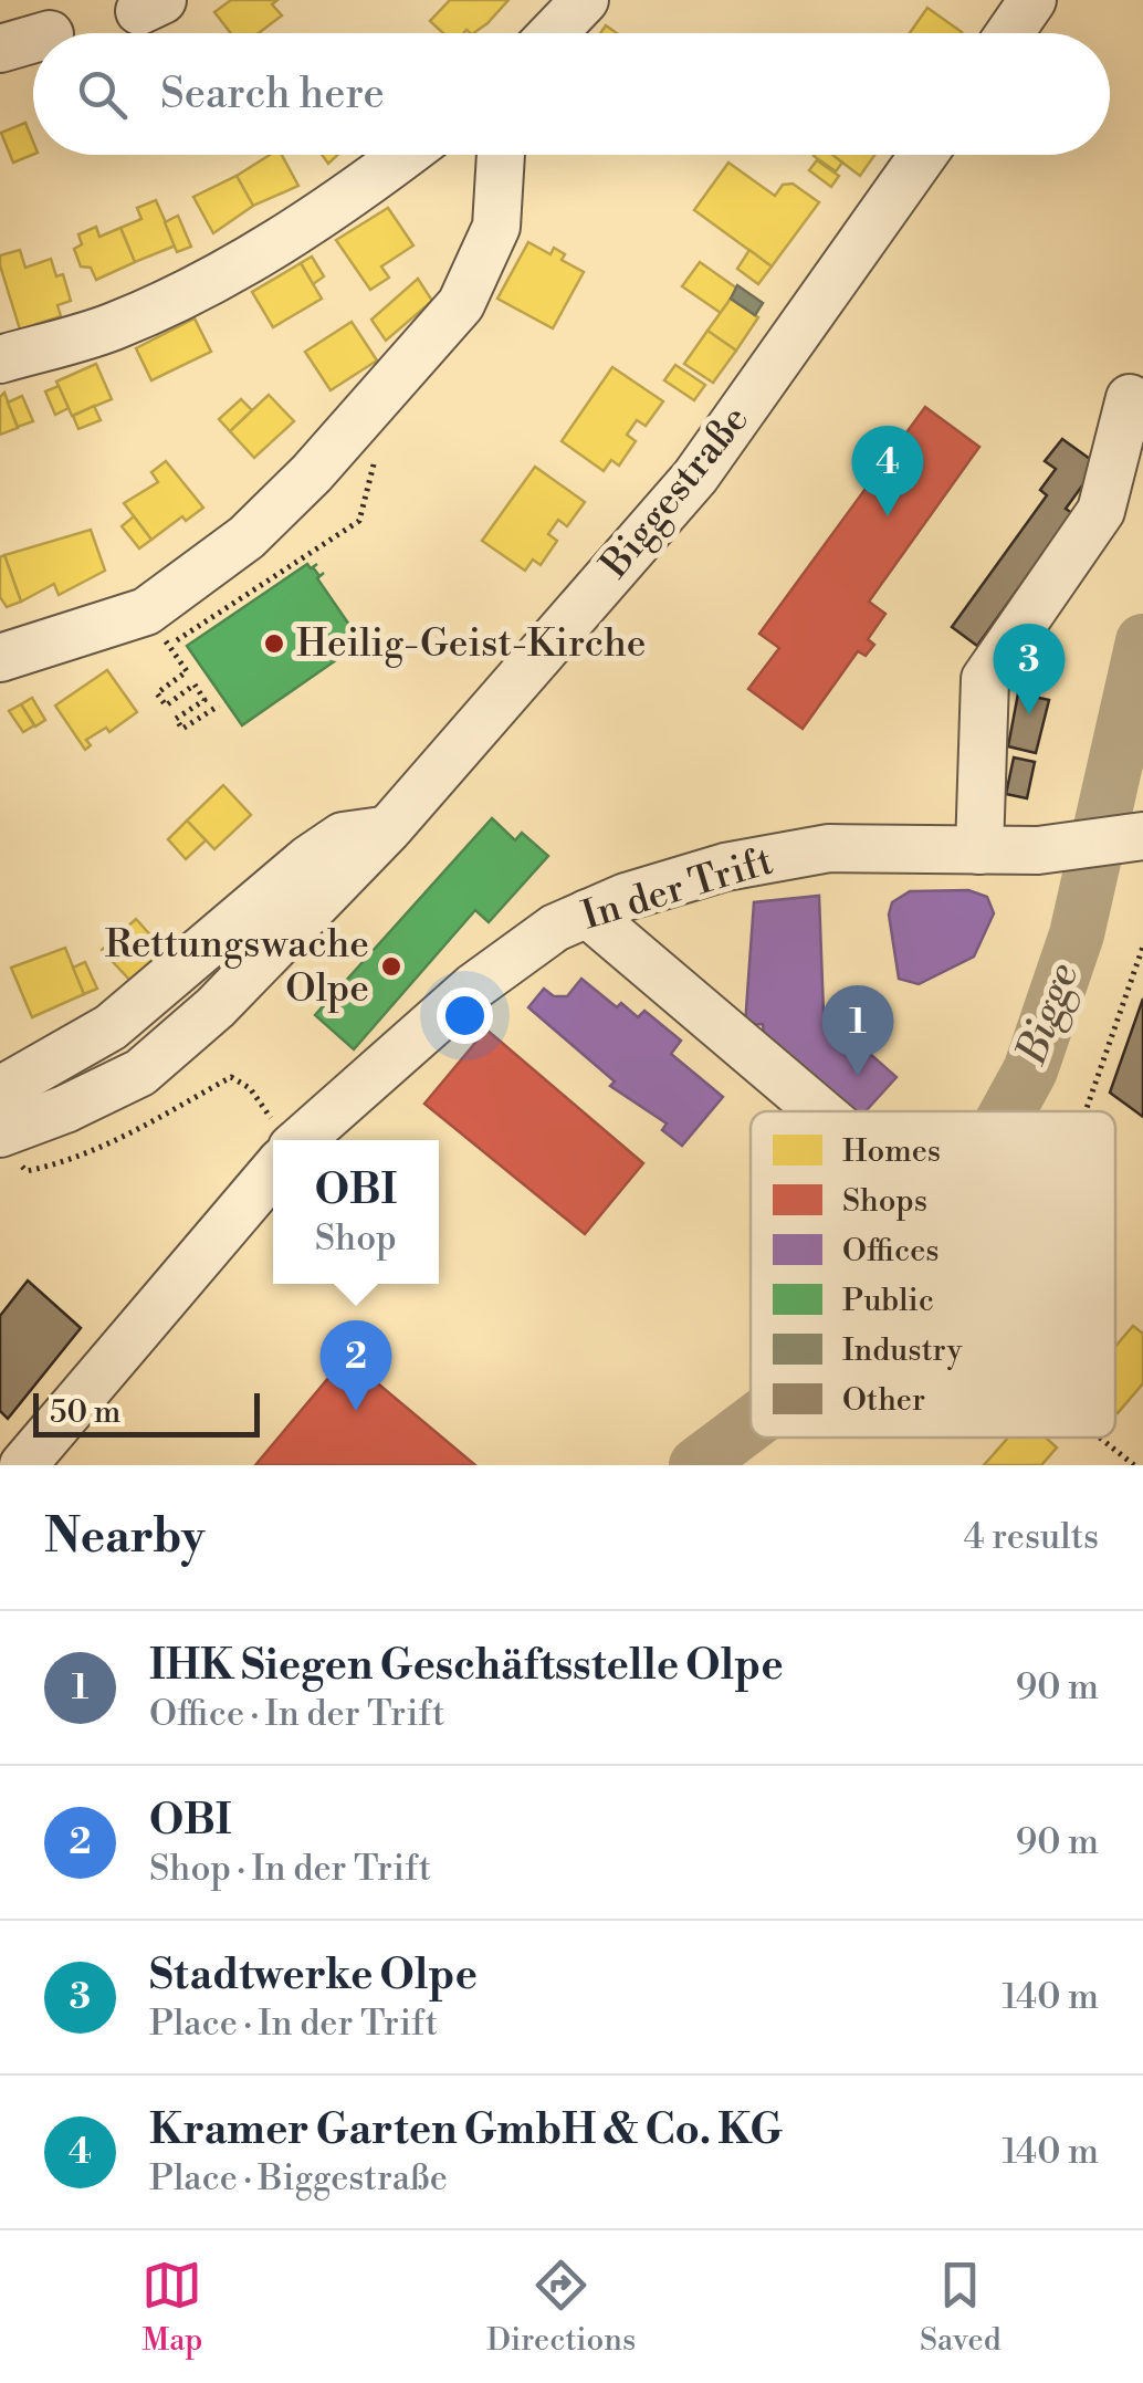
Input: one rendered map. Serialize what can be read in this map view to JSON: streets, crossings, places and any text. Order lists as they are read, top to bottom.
{
  "streets": {
    "street": ["Biggestraße", "In der Trift"]
  },
  "water": ["Bigge"],
  "places": ["Heilig-Geist-Kirche", "Rettungswache Olpe"],
  "legend": [
    "Homes",
    "Shops",
    "Offices",
    "Public",
    "Industry",
    "Other"
  ],
  "scale_bar": "50 m",
  "page": {
    "search": "Search here",
    "pins": [
      "4",
      "3",
      "1",
      "2"
    ],
    "popup": ["OBI", "Shop"],
    "scale": "50 m",
    "heading": ["Nearby", "4 results"],
    "list": [
      {
        "mark": "1",
        "name": "IHK Siegen Geschäftsstelle Olpe",
        "note": "Office · In der Trift",
        "value": "90 m"
      },
      {
        "mark": "2",
        "name": "OBI",
        "note": "Shop · In der Trift",
        "value": "90 m"
      },
      {
        "mark": "3",
        "name": "Stadtwerke Olpe",
        "note": "Place · In der Trift",
        "value": "140 m"
      },
      {
        "mark": "4",
        "name": "Kramer Garten GmbH & Co. KG",
        "note": "Place · Biggestraße",
        "value": "140 m"
      }
    ],
    "nav": ["Map", "Directions", "Saved"]
  }
}
